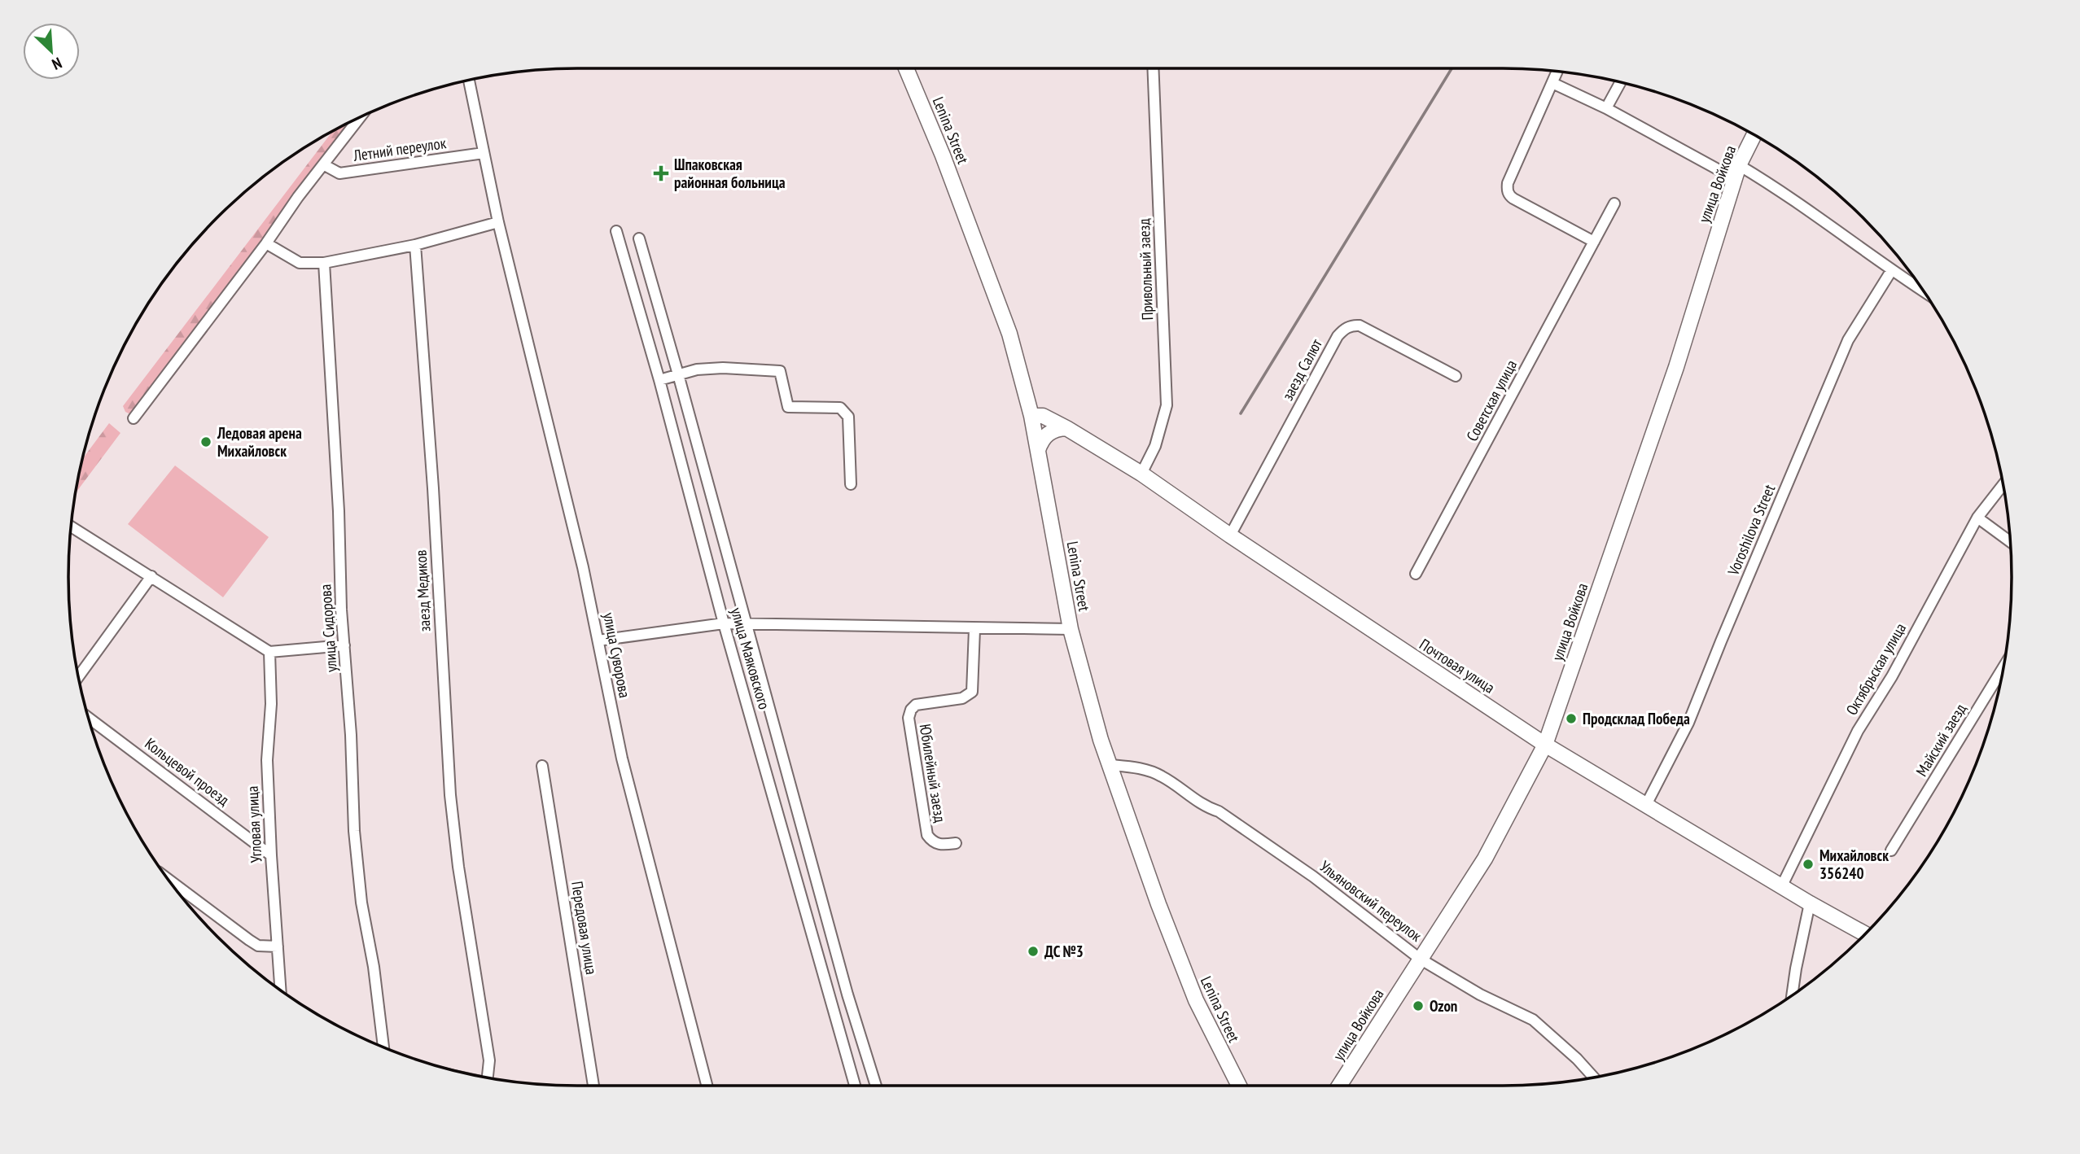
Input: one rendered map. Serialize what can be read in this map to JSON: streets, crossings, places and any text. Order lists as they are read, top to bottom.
{
  "streets": {
    "main road": ["Lenina Street", "улица Войкова", "Почтовая улица"],
    "street": [
      "Летний переулок",
      "Привольный заезд",
      "заезд Салют",
      "Советская улица",
      "Voroshilova Street",
      "заезд Медиков",
      "улица Сидорова",
      "улица Суворова",
      "улица Маяковского",
      "Октябрьская улица",
      "Майский заезд",
      "Кольцевой проезд",
      "Юбилейный заезд",
      "Угловая улица",
      "Ульяновский переулок",
      "Передовая улица"
    ]
  },
  "crossings": [
    ["Lenina Street", "Почтовая улица"],
    ["Lenina Street", "Ульяновский переулок"],
    ["Летний переулок", "улица Суворова"],
    ["улица Войкова", "Почтовая улица"],
    ["улица Войкова", "Ульяновский переулок"],
    ["Привольный заезд", "Почтовая улица"],
    ["заезд Салют", "Почтовая улица"],
    ["Voroshilova Street", "Почтовая улица"],
    ["Почтовая улица", "Октябрьская улица"],
    ["Кольцевой проезд", "Угловая улица"]
  ],
  "places": {
    "health": ["Шпаковская районная больница"],
    "other": [
      "Ледовая арена Михайловск",
      "Продсклад Победа",
      "Михайловск 356240",
      "ДС №3",
      "Ozon"
    ]
  },
  "north": "bottom right"
}
